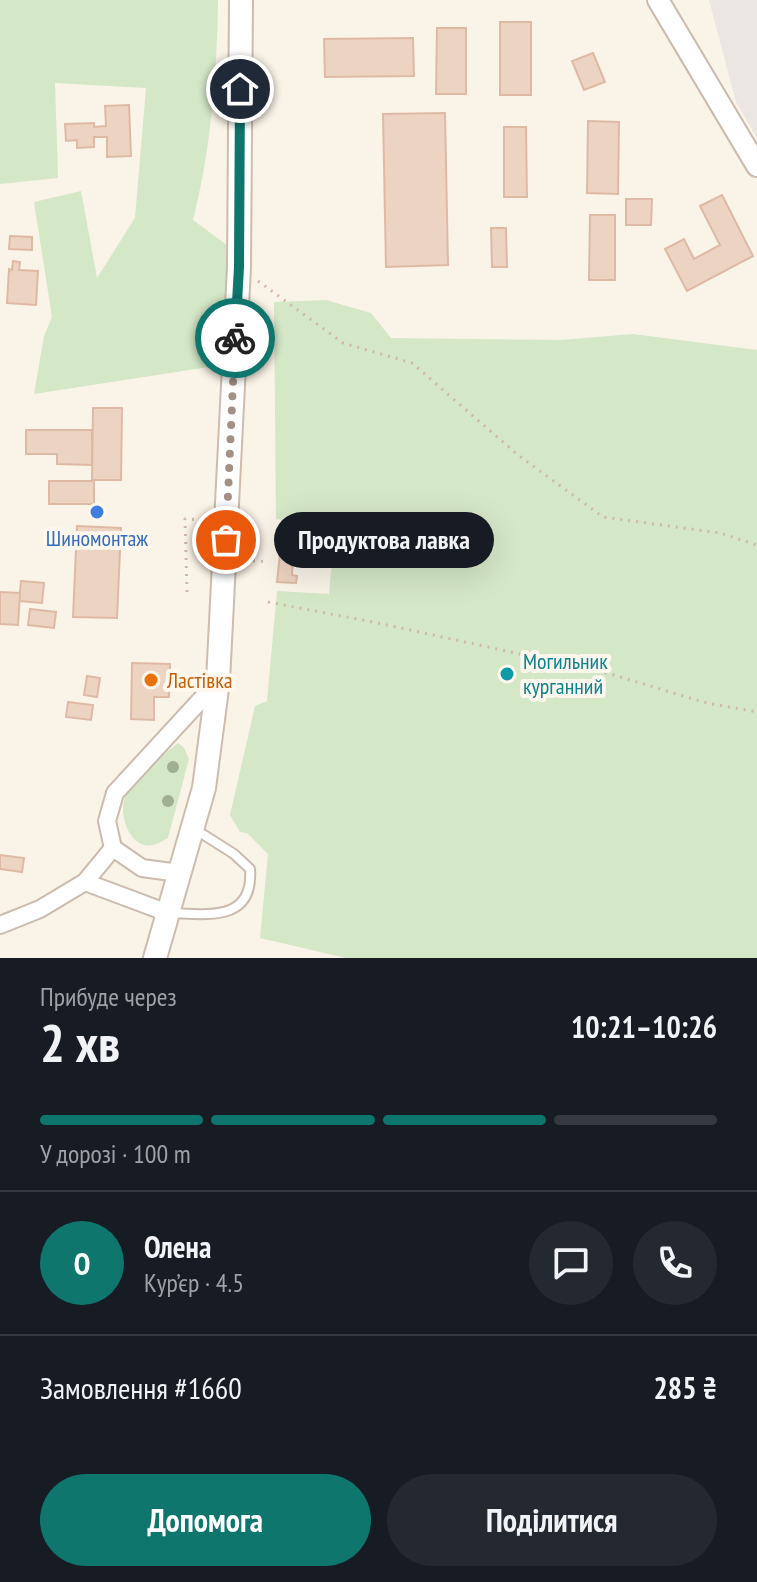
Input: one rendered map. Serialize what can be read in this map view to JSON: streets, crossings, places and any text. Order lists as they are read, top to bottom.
{
  "places": [
    "Шиномонтаж",
    "Продуктова лавка",
    "Могильник курганний",
    "Ластівка"
  ],
  "page": {
    "bubble": "Продуктова лавка",
    "heading": ["2 хв", "Прибуде через", "10:21–10:26"],
    "panel": [
      "Олена",
      "Кур’єр · 4.5",
      "Замовлення #1660",
      "285 ₴"
    ],
    "bar": "У дорозі · 100 m",
    "round": "О",
    "buttons": ["Допомога", "Поділитися"]
  }
}
